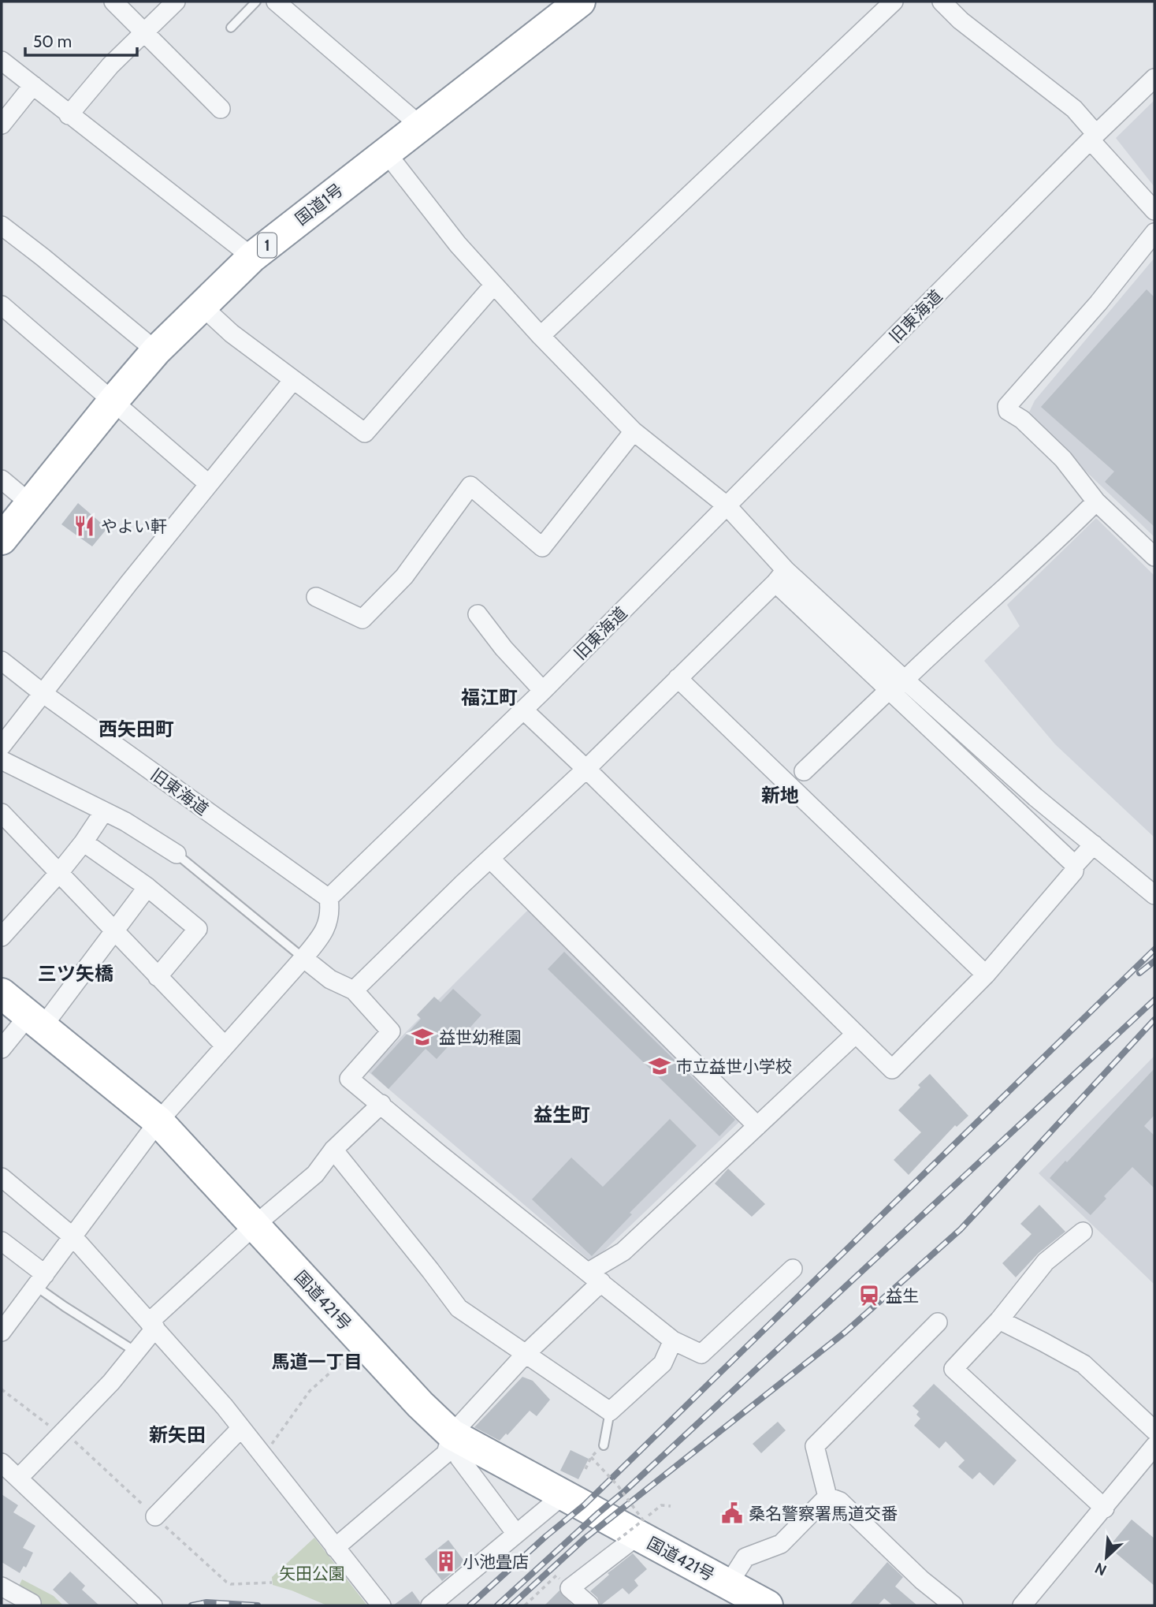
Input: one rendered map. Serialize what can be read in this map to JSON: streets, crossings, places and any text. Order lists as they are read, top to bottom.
{
  "streets": {
    "highway": ["国道1号", "1", "国道421号"],
    "street": ["旧東海道"]
  },
  "districts": [
    "福江町",
    "西矢田町",
    "新地",
    "三ツ矢橋",
    "益生町",
    "馬道一丁目",
    "新矢田"
  ],
  "parks": ["矢田公園"],
  "places": {
    "restaurant": ["やよい軒"],
    "school or university": ["益世幼稚園", "市立益世小学校"],
    "station": ["益生"],
    "public building": ["桑名警察署馬道交番"],
    "building": ["小池畳店"]
  },
  "scale_bar": "50 m",
  "north": "bottom left"
}
